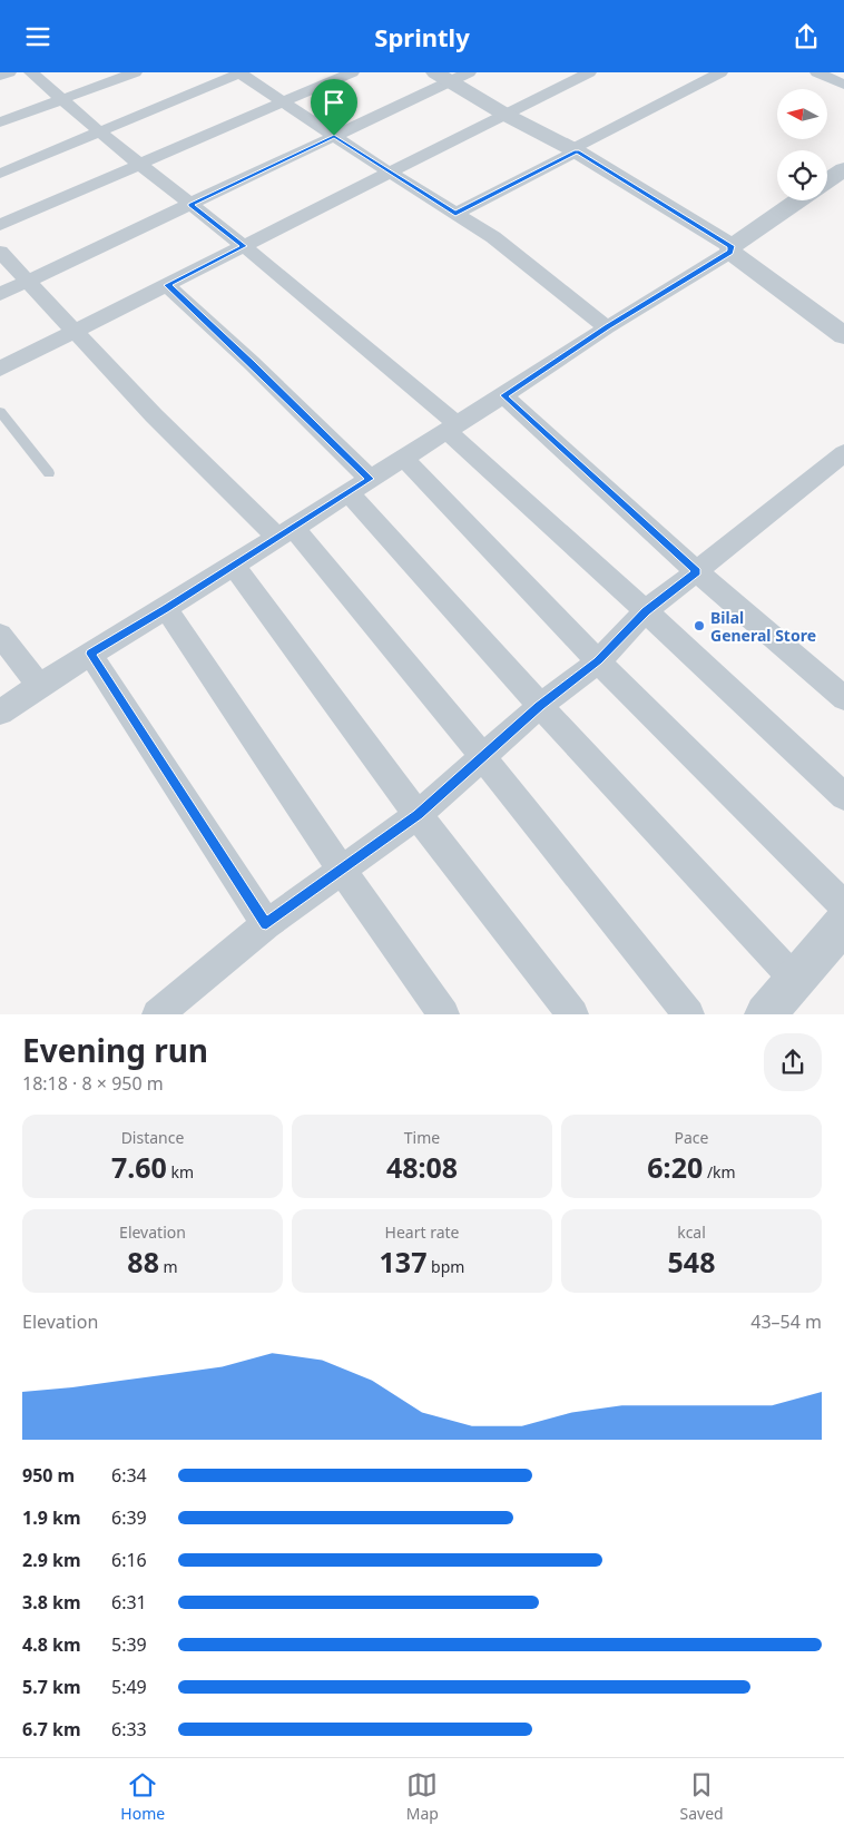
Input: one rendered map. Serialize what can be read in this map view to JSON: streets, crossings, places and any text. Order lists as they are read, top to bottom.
{
  "places": ["Bilal General Store"],
  "north": "left",
  "page": {
    "header": "Sprintly",
    "heading": ["Evening run", "18:18 · 8 × 950 m"],
    "stats": [
      ["Distance", "7.60 km"],
      ["Time", "48:08"],
      ["Pace", "6:20 /km"],
      ["Elevation", "88 m"],
      ["Heart rate", "137 bpm"],
      ["kcal", "548"]
    ],
    "chart": ["Elevation", "43–54 m"],
    "list": [
      {
        "name": "950 m",
        "note": "6:34"
      },
      {
        "name": "1.9 km",
        "note": "6:39"
      },
      {
        "name": "2.9 km",
        "note": "6:16"
      },
      {
        "name": "3.8 km",
        "note": "6:31"
      },
      {
        "name": "4.8 km",
        "note": "5:39"
      },
      {
        "name": "5.7 km",
        "note": "5:49"
      },
      {
        "name": "6.7 km",
        "note": "6:33"
      }
    ],
    "tabs": ["Home", "Map", "Saved"]
  }
}
